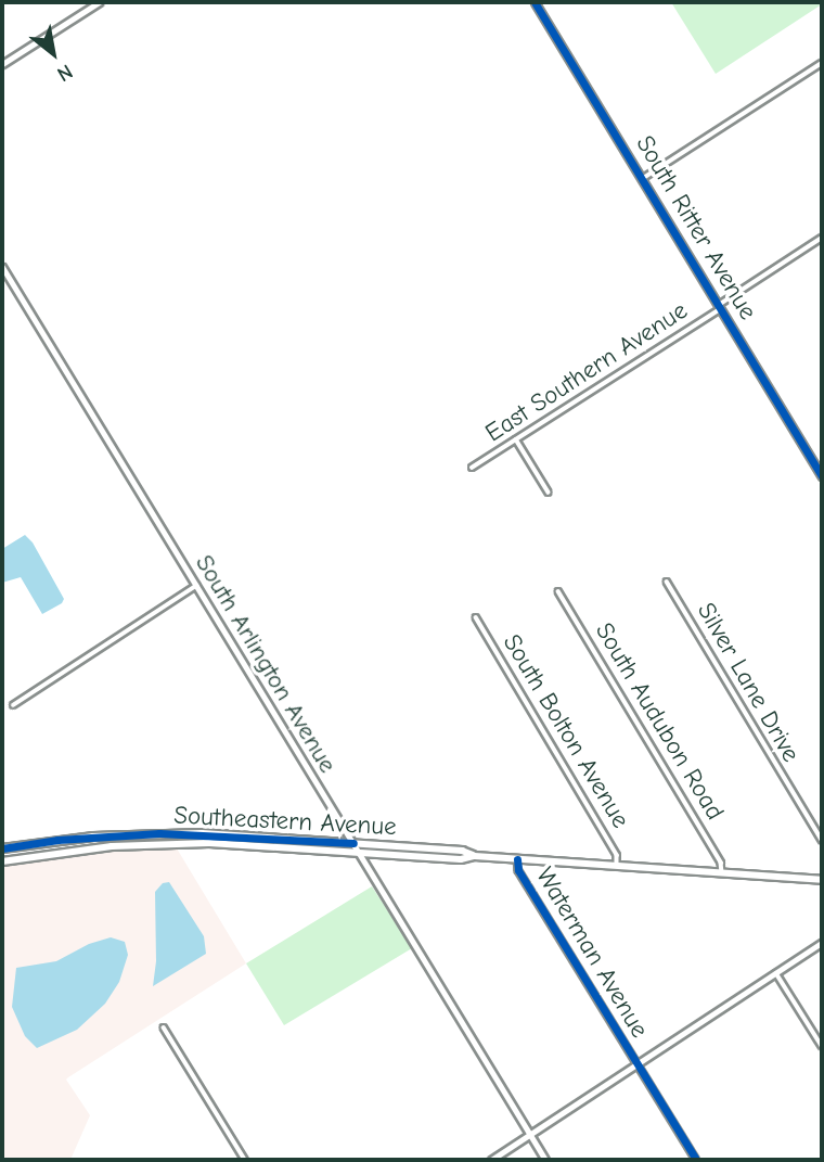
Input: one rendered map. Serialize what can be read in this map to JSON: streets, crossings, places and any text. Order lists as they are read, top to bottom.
{
  "streets": {
    "main road": ["South Ritter Avenue", "South Arlington Avenue", "Southeastern Avenue"],
    "street": [
      "East Southern Avenue",
      "Silver Lane Drive",
      "South Audubon Road",
      "South Bolton Avenue",
      "Waterman Avenue"
    ]
  },
  "crossings": [
    ["South Ritter Avenue", "East Southern Avenue"],
    ["South Arlington Avenue", "Southeastern Avenue"],
    ["South Audubon Road", "Southeastern Avenue"],
    ["South Bolton Avenue", "Southeastern Avenue"],
    ["Southeastern Avenue", "Waterman Avenue"]
  ],
  "north": "bottom right"
}
